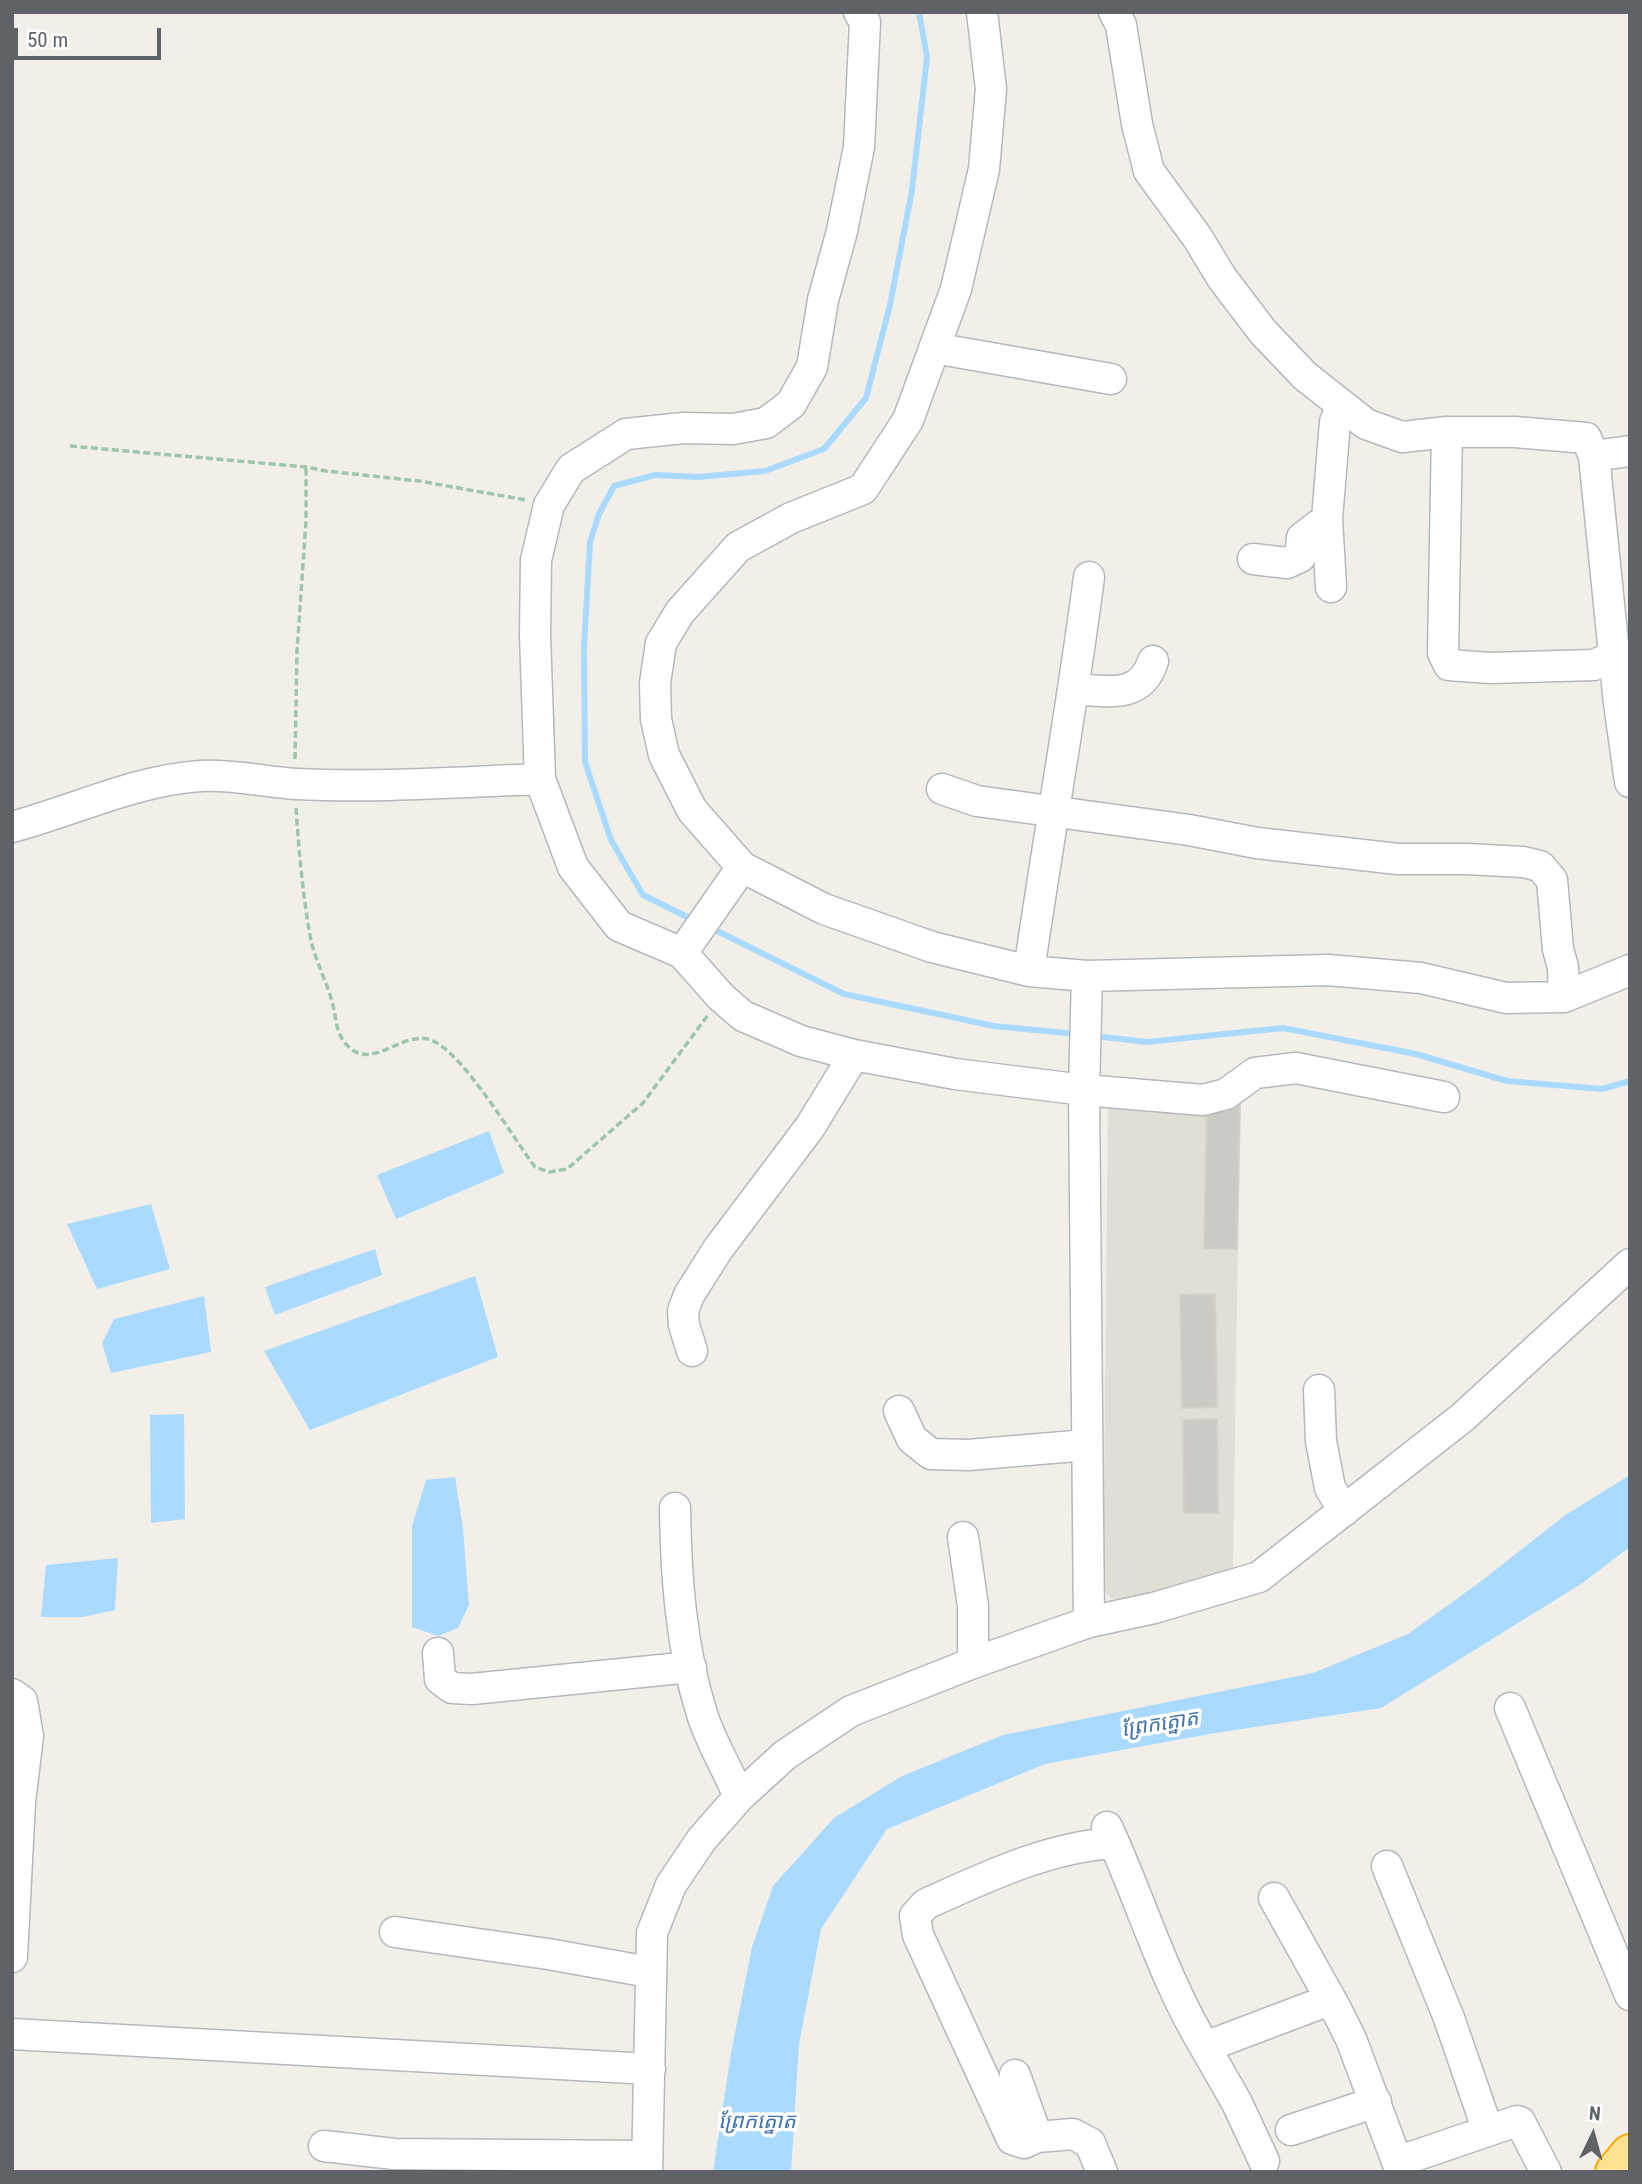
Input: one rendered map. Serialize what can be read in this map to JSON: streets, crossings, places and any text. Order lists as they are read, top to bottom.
{
  "water": ["ព្រែកត្នោត"],
  "scale_bar": "50 m",
  "north": "top"
}
